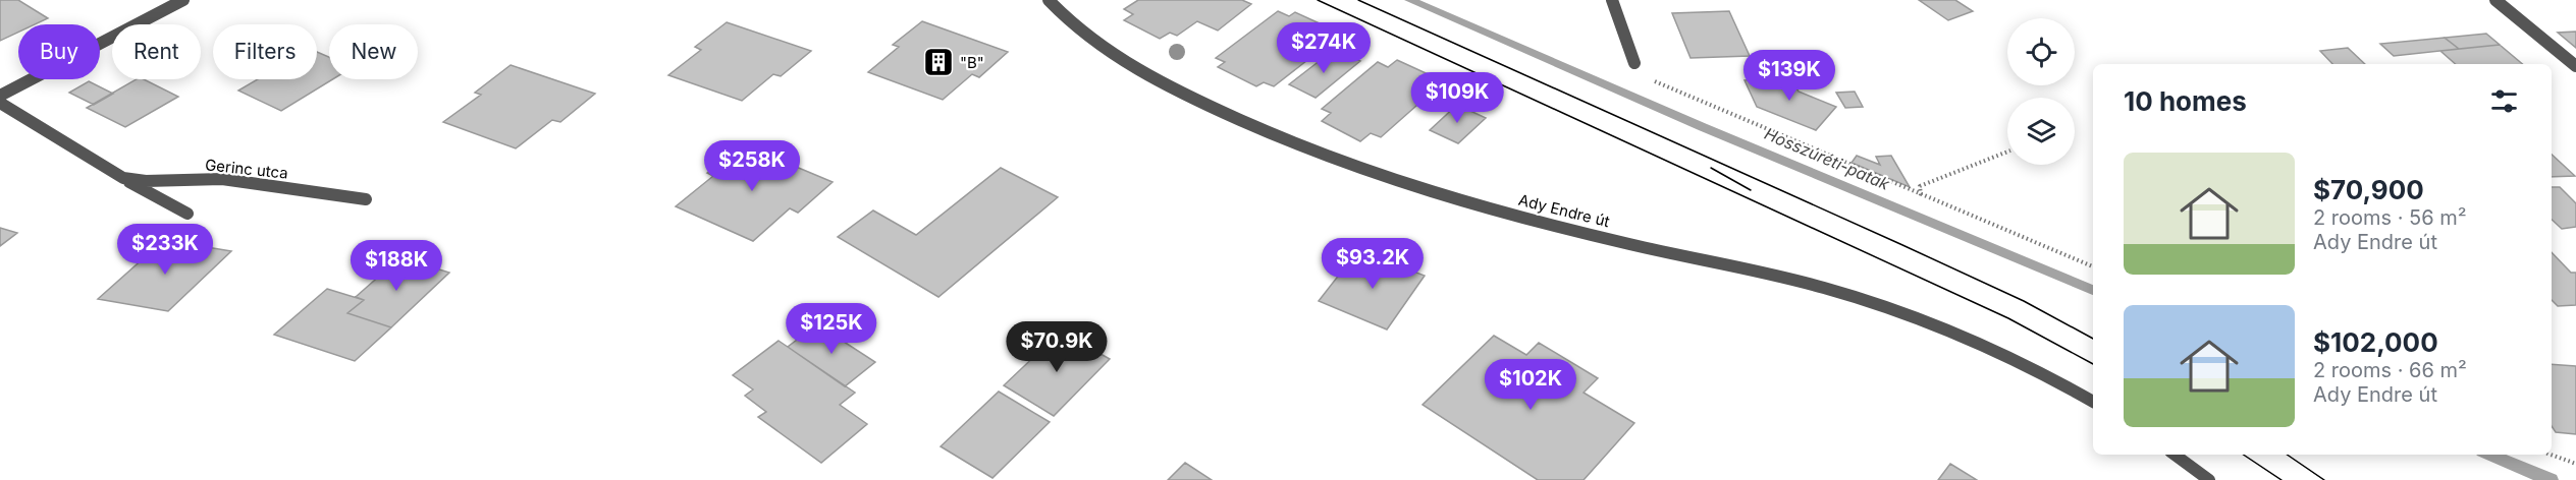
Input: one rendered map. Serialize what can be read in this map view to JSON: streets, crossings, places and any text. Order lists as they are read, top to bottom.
{
  "streets": {
    "street": ["Gerinc utca", "Ady Endre út"]
  },
  "water": ["Hosszúréti-patak"],
  "places": {
    "building": ["\"B\""]
  },
  "page": {
    "price": [
      "$274K",
      "$139K",
      "$109K",
      "$258K",
      "$233K",
      "$93.2K",
      "$188K",
      "$125K",
      "$70.9K",
      "$102K"
    ],
    "chip": [
      "Buy",
      "Rent",
      "Filters",
      "New"
    ],
    "heading": "10 homes",
    "list": [
      {
        "name": "$70,900",
        "note": "2 rooms · 56 m² · Ady Endre út"
      },
      {
        "name": "$102,000",
        "note": "2 rooms · 66 m² · Ady Endre út"
      }
    ]
  }
}
